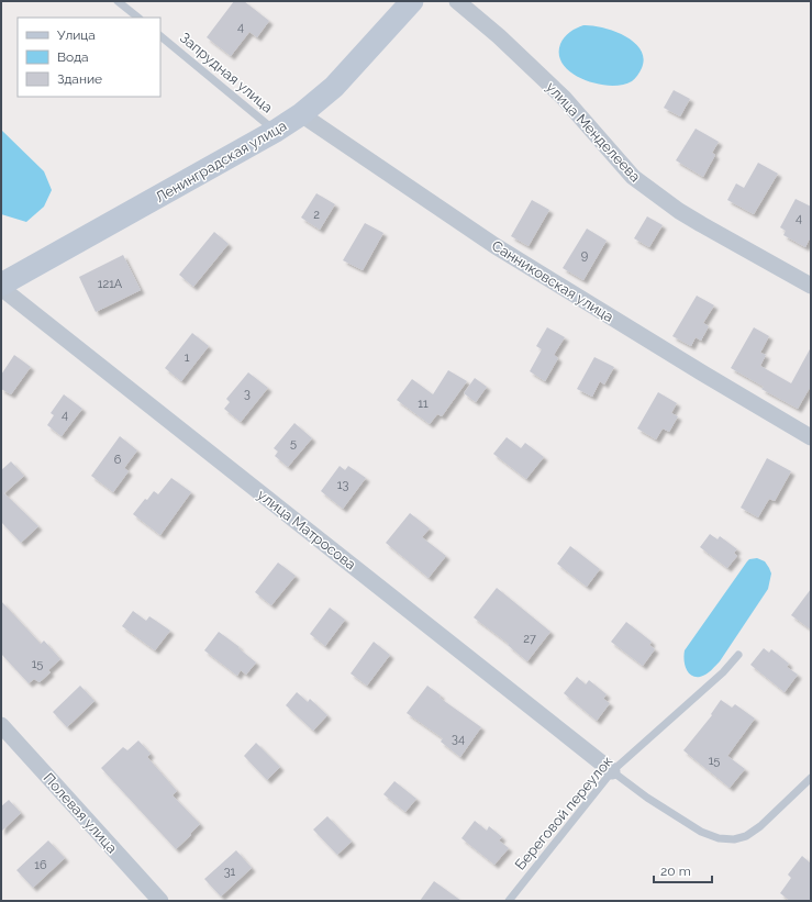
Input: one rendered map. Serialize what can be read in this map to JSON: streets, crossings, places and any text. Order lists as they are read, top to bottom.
{
  "streets": {
    "street": [
      "улица Менделеева",
      "Ленинградская улица",
      "Санниковская улица",
      "улица Матросова",
      "Полевая улица"
    ],
    "lane": ["Запрудная улица", "Береговой переулок"]
  },
  "crossings": [
    ["Запрудная улица", "Ленинградская улица"],
    ["Ленинградская улица", "Санниковская улица"],
    ["Ленинградская улица", "улица Матросова"],
    ["улица Матросова", "Береговой переулок"]
  ],
  "house_numbers": [
    "4",
    "2",
    "4",
    "9",
    "121А",
    "1",
    "3",
    "11",
    "4",
    "5",
    "6",
    "13",
    "27",
    "15",
    "34",
    "15",
    "16",
    "31"
  ],
  "legend": ["Улица", "Вода", "Здание"],
  "scale_bar": "20 m"
}
